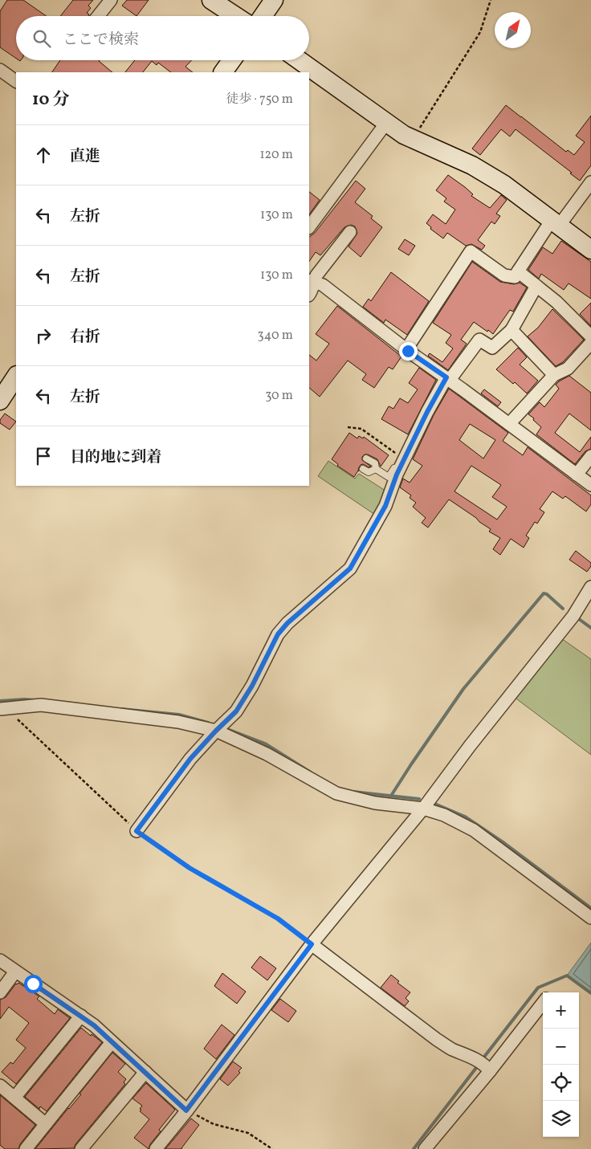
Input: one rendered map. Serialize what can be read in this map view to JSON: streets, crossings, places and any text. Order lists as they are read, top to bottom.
{
  "north": "top right",
  "page": {
    "search": "ここで検索",
    "heading": ["10 分", "徒歩 · 750 m"],
    "list": [
      ["直進", "120 m"],
      ["左折", "130 m"],
      ["左折", "130 m"],
      ["右折", "340 m"],
      ["左折", "30 m"],
      "目的地に到着"
    ],
    "map_buttons": ["+", "−"]
  }
}
